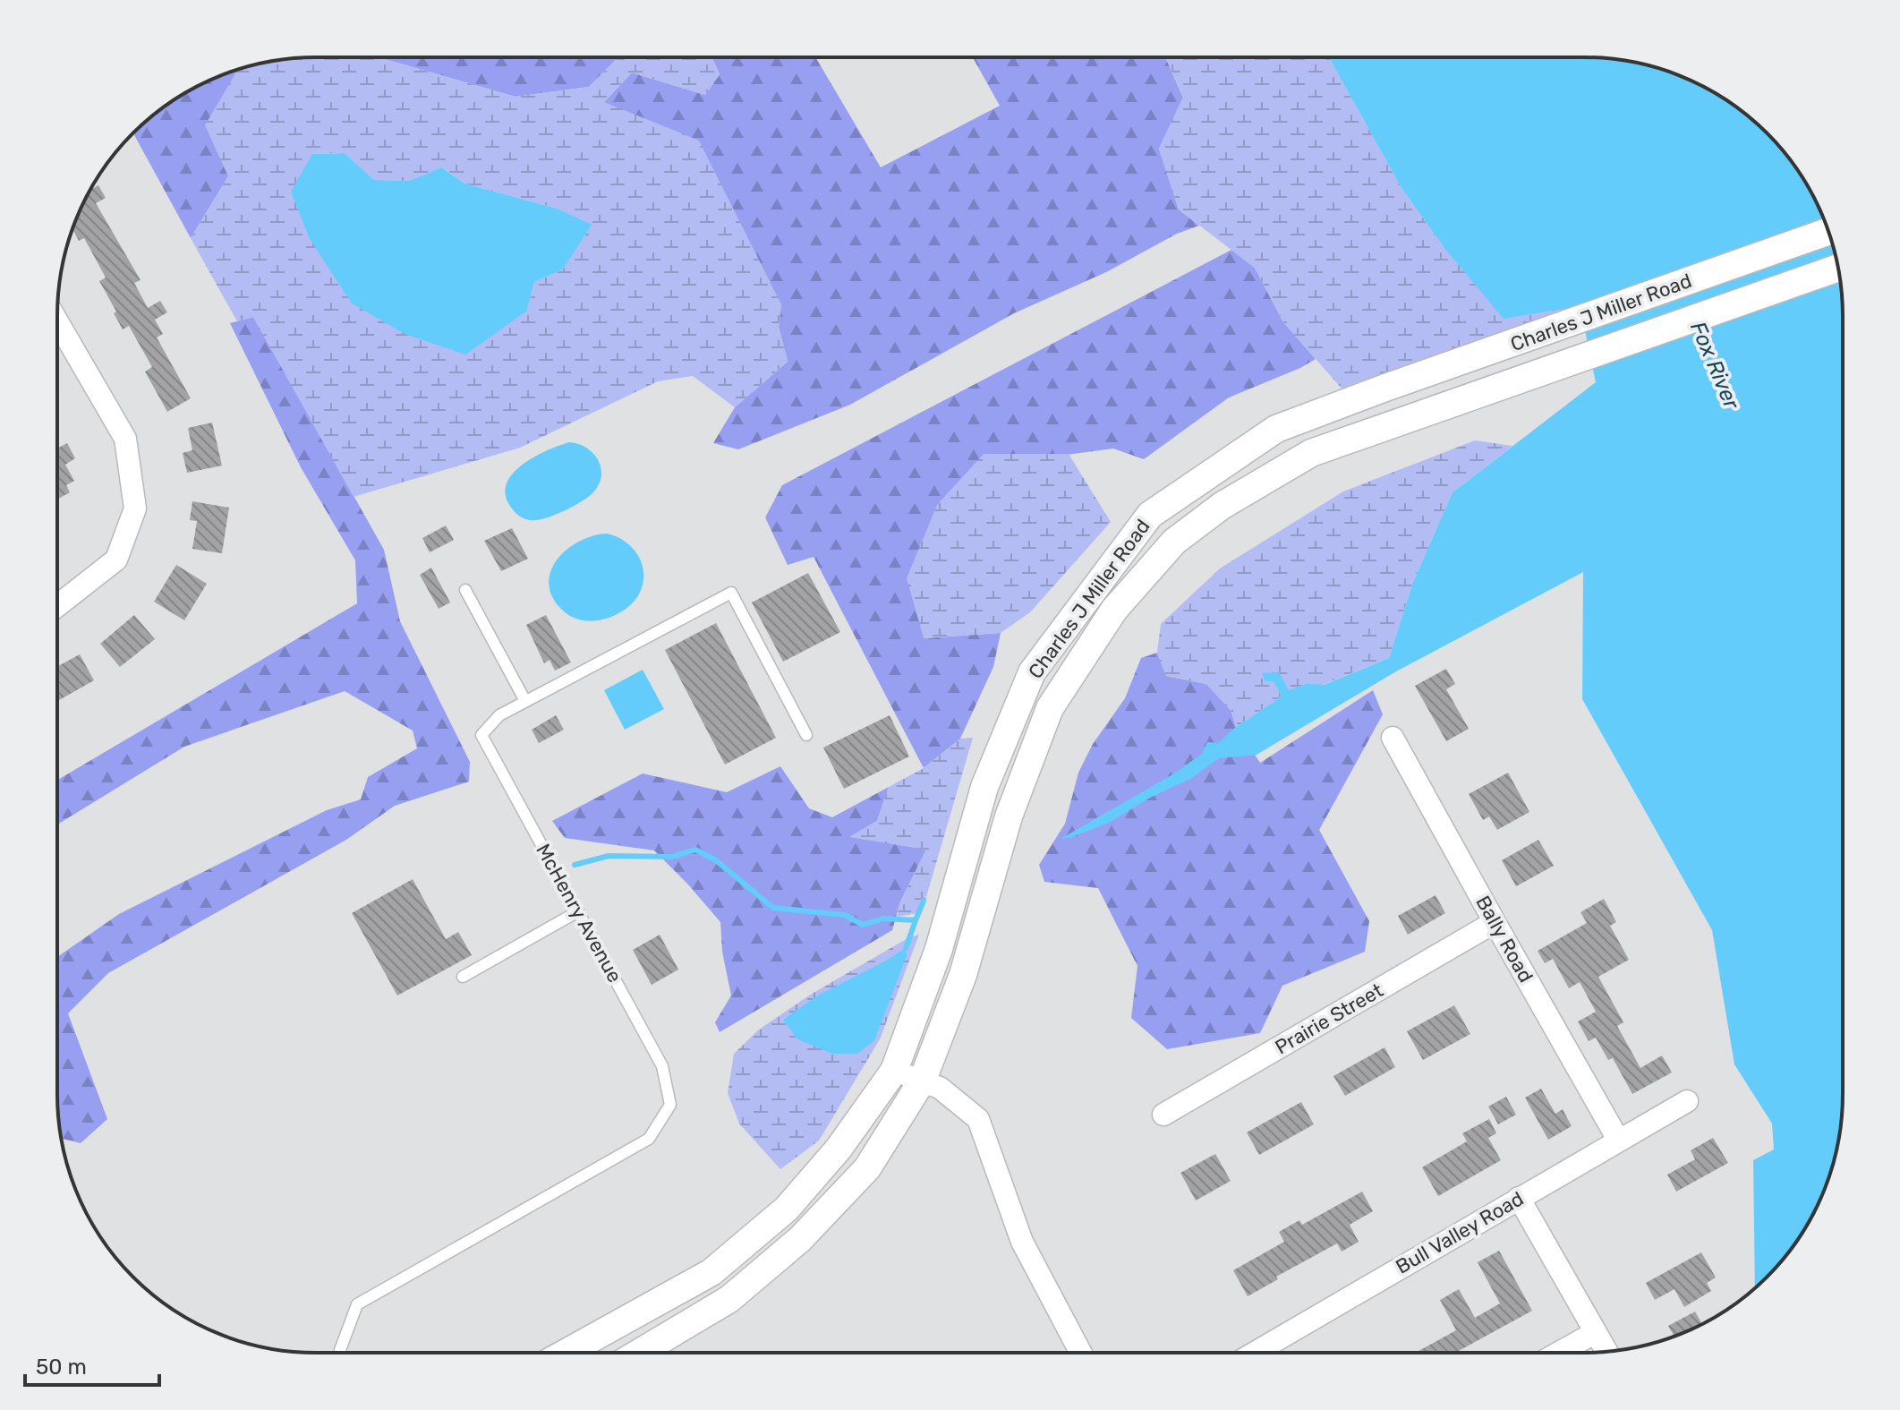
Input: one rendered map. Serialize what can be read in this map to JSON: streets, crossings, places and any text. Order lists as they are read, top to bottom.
{
  "streets": {
    "street": [
      "Charles J Miller Road",
      "Bally Road",
      "Prairie Street",
      "Bull Valley Road"
    ],
    "lane": ["McHenry Avenue"]
  },
  "crossings": [
    ["Bally Road", "Prairie Street"],
    ["Bally Road", "Bull Valley Road"]
  ],
  "water": ["Fox River"],
  "scale_bar": "50 m"
}
